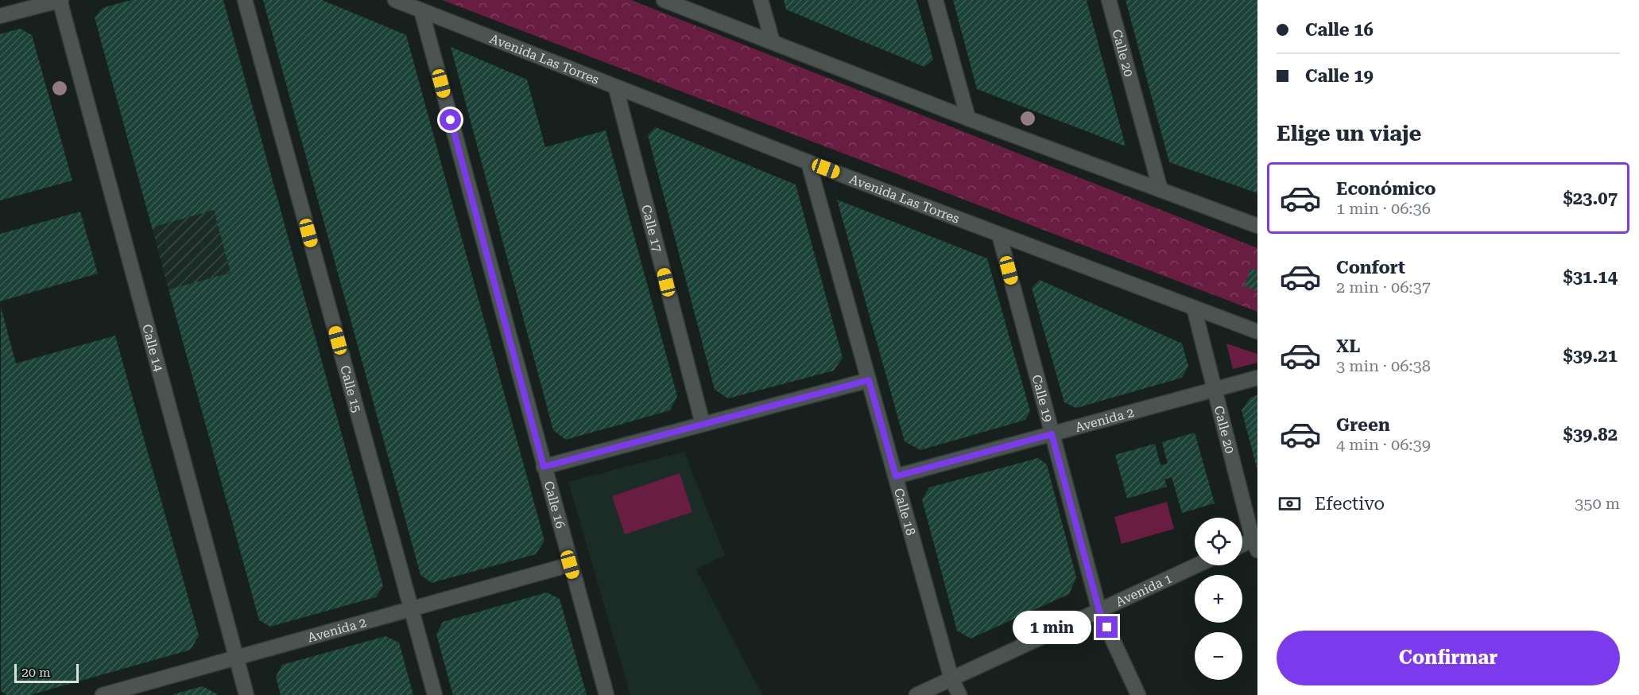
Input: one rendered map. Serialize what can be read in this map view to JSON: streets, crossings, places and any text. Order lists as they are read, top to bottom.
{
  "streets": {
    "street": [
      "Calle 20",
      "Avenida Las Torres",
      "Calle 17",
      "Calle 14",
      "Calle 15",
      "Calle 19",
      "Avenida 2",
      "Calle 16",
      "Calle 18",
      "Avenida 1"
    ]
  },
  "crossings": [
    ["Calle 20", "Avenida Las Torres"],
    ["Calle 20", "Avenida 2"],
    ["Avenida Las Torres", "Calle 17"],
    ["Avenida Las Torres", "Calle 19"],
    ["Avenida Las Torres", "Calle 16"],
    ["Avenida Las Torres", "Calle 18"],
    ["Calle 14", "Avenida 2"],
    ["Calle 15", "Avenida 2"],
    ["Calle 19", "Avenida 2"],
    ["Calle 19", "Avenida 1"],
    ["Avenida 2", "Calle 16"],
    ["Avenida 2", "Calle 18"],
    ["Calle 18", "Avenida 1"]
  ],
  "scale_bar": "20 m",
  "page": {
    "banner": ["Calle 16", "Calle 19"],
    "heading": "Elige un viaje",
    "list": [
      {
        "name": "Económico",
        "note": "1 min · 06:36",
        "value": "$23.07"
      },
      {
        "name": "Confort",
        "note": "2 min · 06:37",
        "value": "$31.14"
      },
      {
        "name": "XL",
        "note": "3 min · 06:38",
        "value": "$39.21"
      },
      {
        "name": "Green",
        "note": "4 min · 06:39",
        "value": "$39.82"
      }
    ],
    "pay": ["Efectivo", "350 m"],
    "map_buttons": ["+", "−"],
    "bubble": "1 min",
    "buttons": "Confirmar",
    "scale": "20 m"
  }
}
